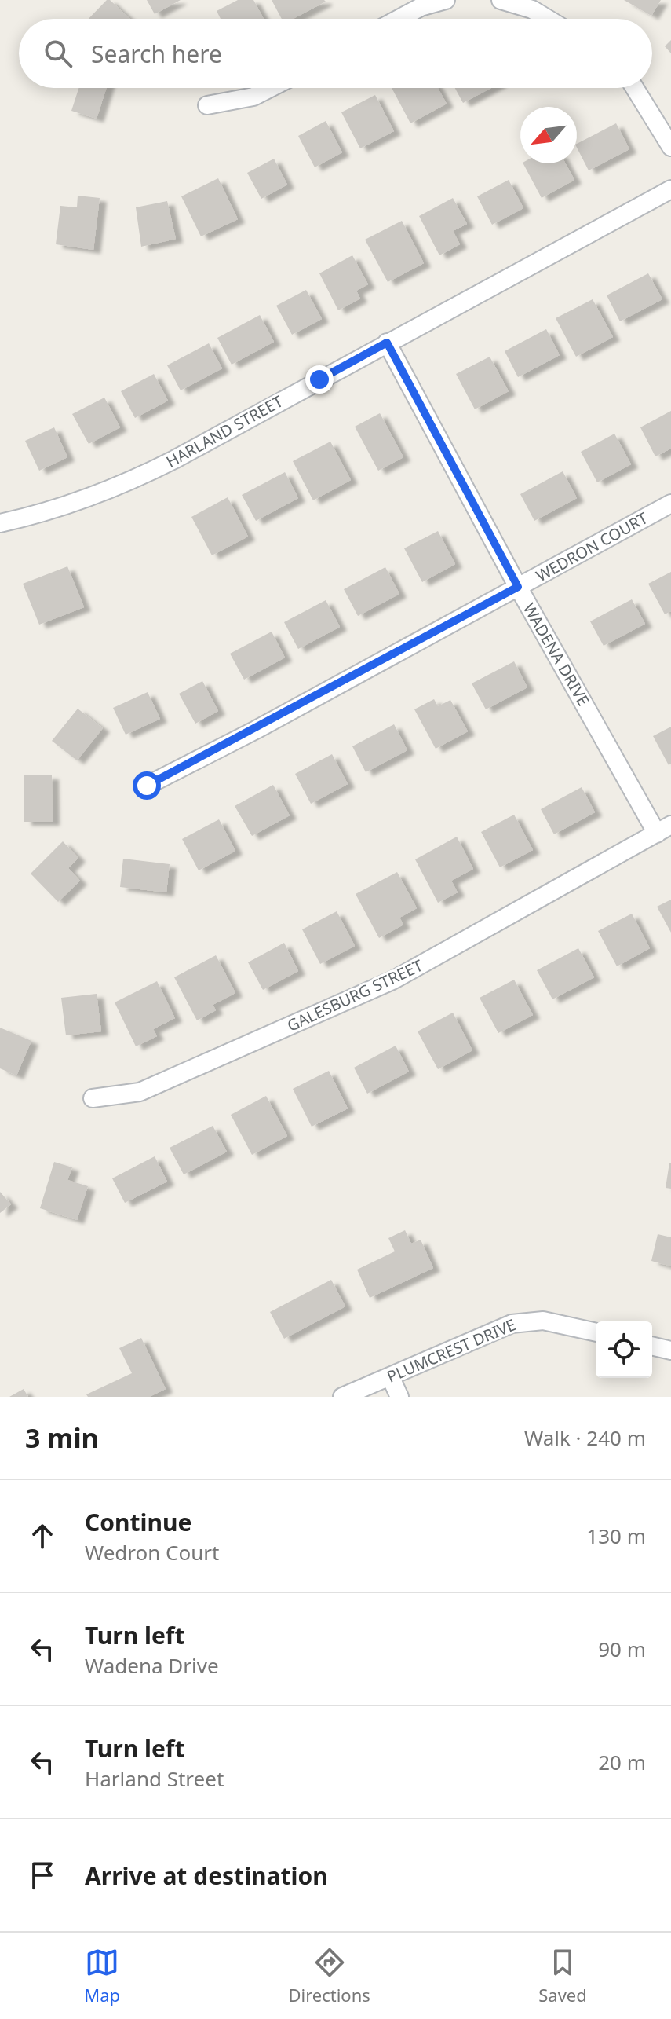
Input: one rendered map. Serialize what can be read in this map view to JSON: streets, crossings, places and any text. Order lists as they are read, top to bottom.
{
  "streets": {
    "street": [
      "HARLAND STREET",
      "WEDRON COURT",
      "WADENA DRIVE",
      "GALESBURG STREET",
      "PLUMCREST DRIVE"
    ]
  },
  "crossings": [
    ["HARLAND STREET", "WADENA DRIVE"],
    ["WEDRON COURT", "WADENA DRIVE"],
    ["WADENA DRIVE", "GALESBURG STREET"]
  ],
  "north": "bottom left",
  "page": {
    "search": "Search here",
    "heading": ["3 min", "Walk · 240 m"],
    "list": [
      ["Continue", "Wedron Court", "130 m"],
      ["Turn left", "Wadena Drive", "90 m"],
      ["Turn left", "Harland Street", "20 m"],
      "Arrive at destination"
    ],
    "nav": ["Map", "Directions", "Saved"]
  }
}
